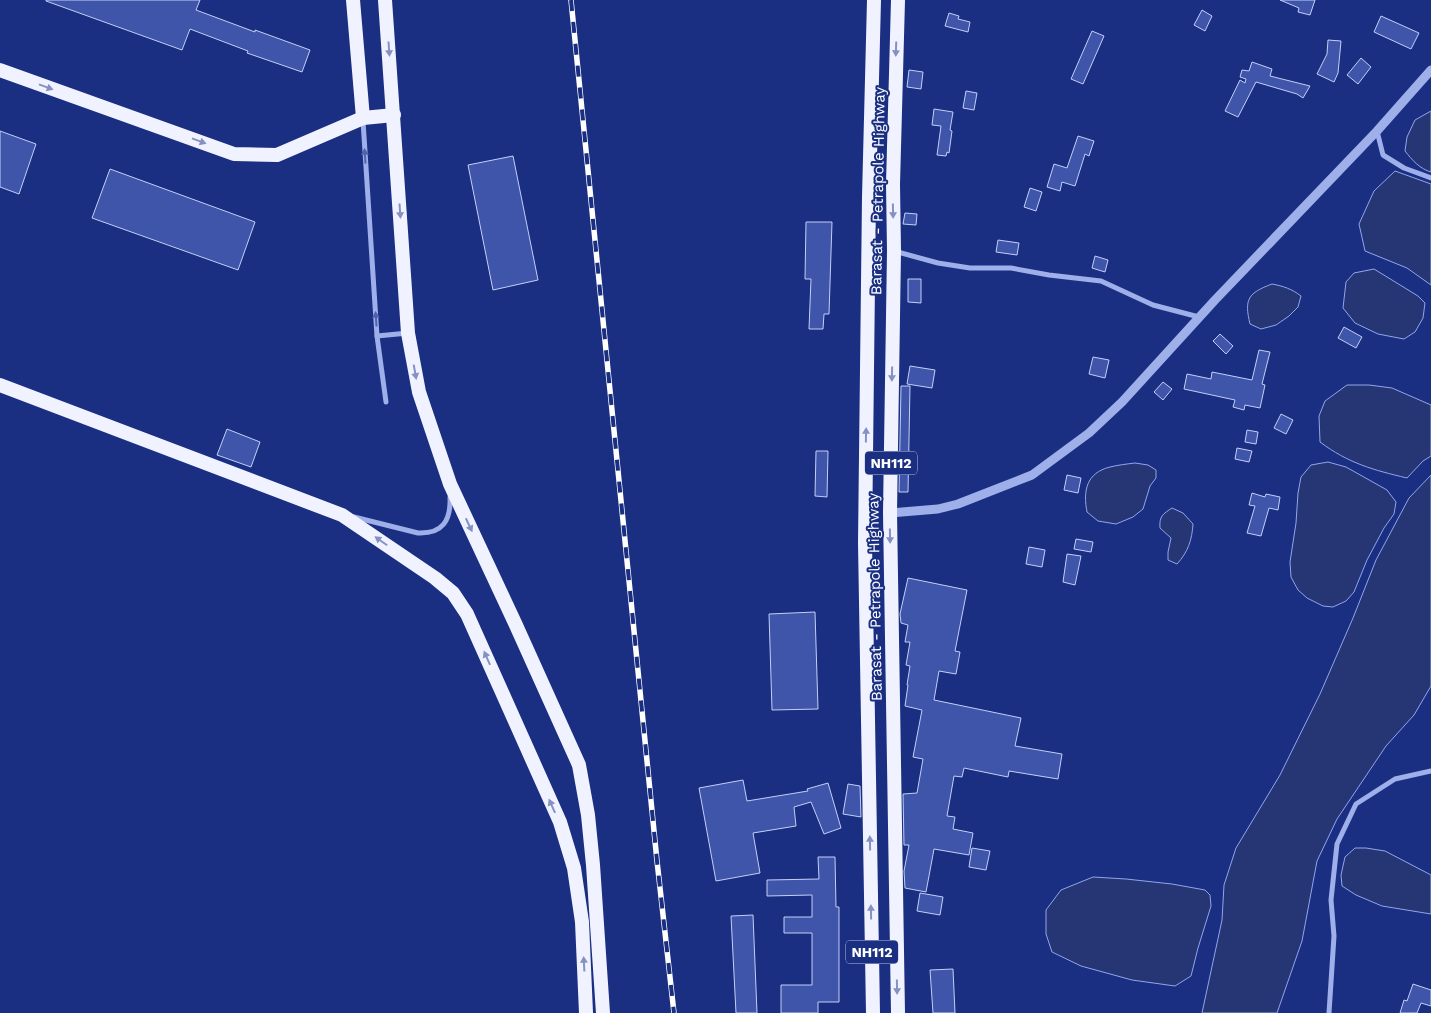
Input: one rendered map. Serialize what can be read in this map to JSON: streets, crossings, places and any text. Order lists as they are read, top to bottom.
{
  "streets": {
    "highway": ["Barasat - Petrapole Highway", "NH112"]
  }
}
